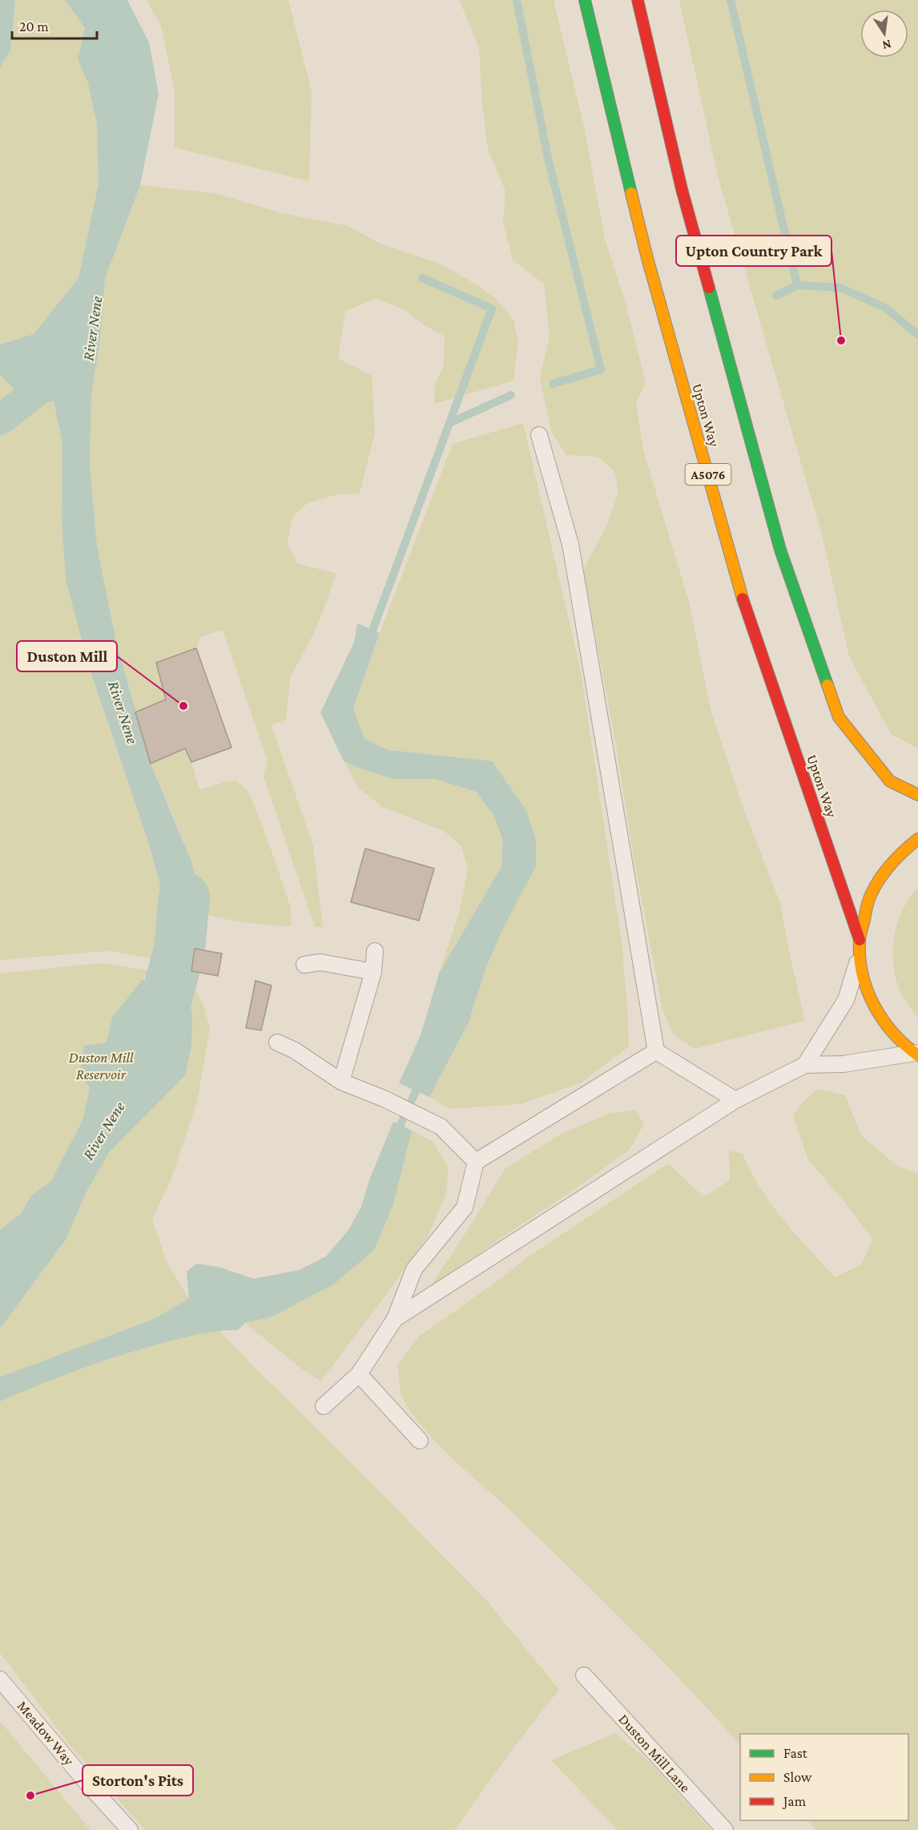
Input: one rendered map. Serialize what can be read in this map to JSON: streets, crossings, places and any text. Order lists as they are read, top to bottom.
{
  "streets": {
    "highway": ["Upton Way", "A5076"],
    "lane": ["Meadow Way", "Duston Mill Lane"]
  },
  "water": ["River Nene"],
  "parks": ["Duston Mill Reservoir"],
  "places": ["Upton Country Park", "Duston Mill", "Storton's Pits"],
  "legend": ["Fast", "Slow", "Jam"],
  "scale_bar": "20 m",
  "north": "bottom"
}
